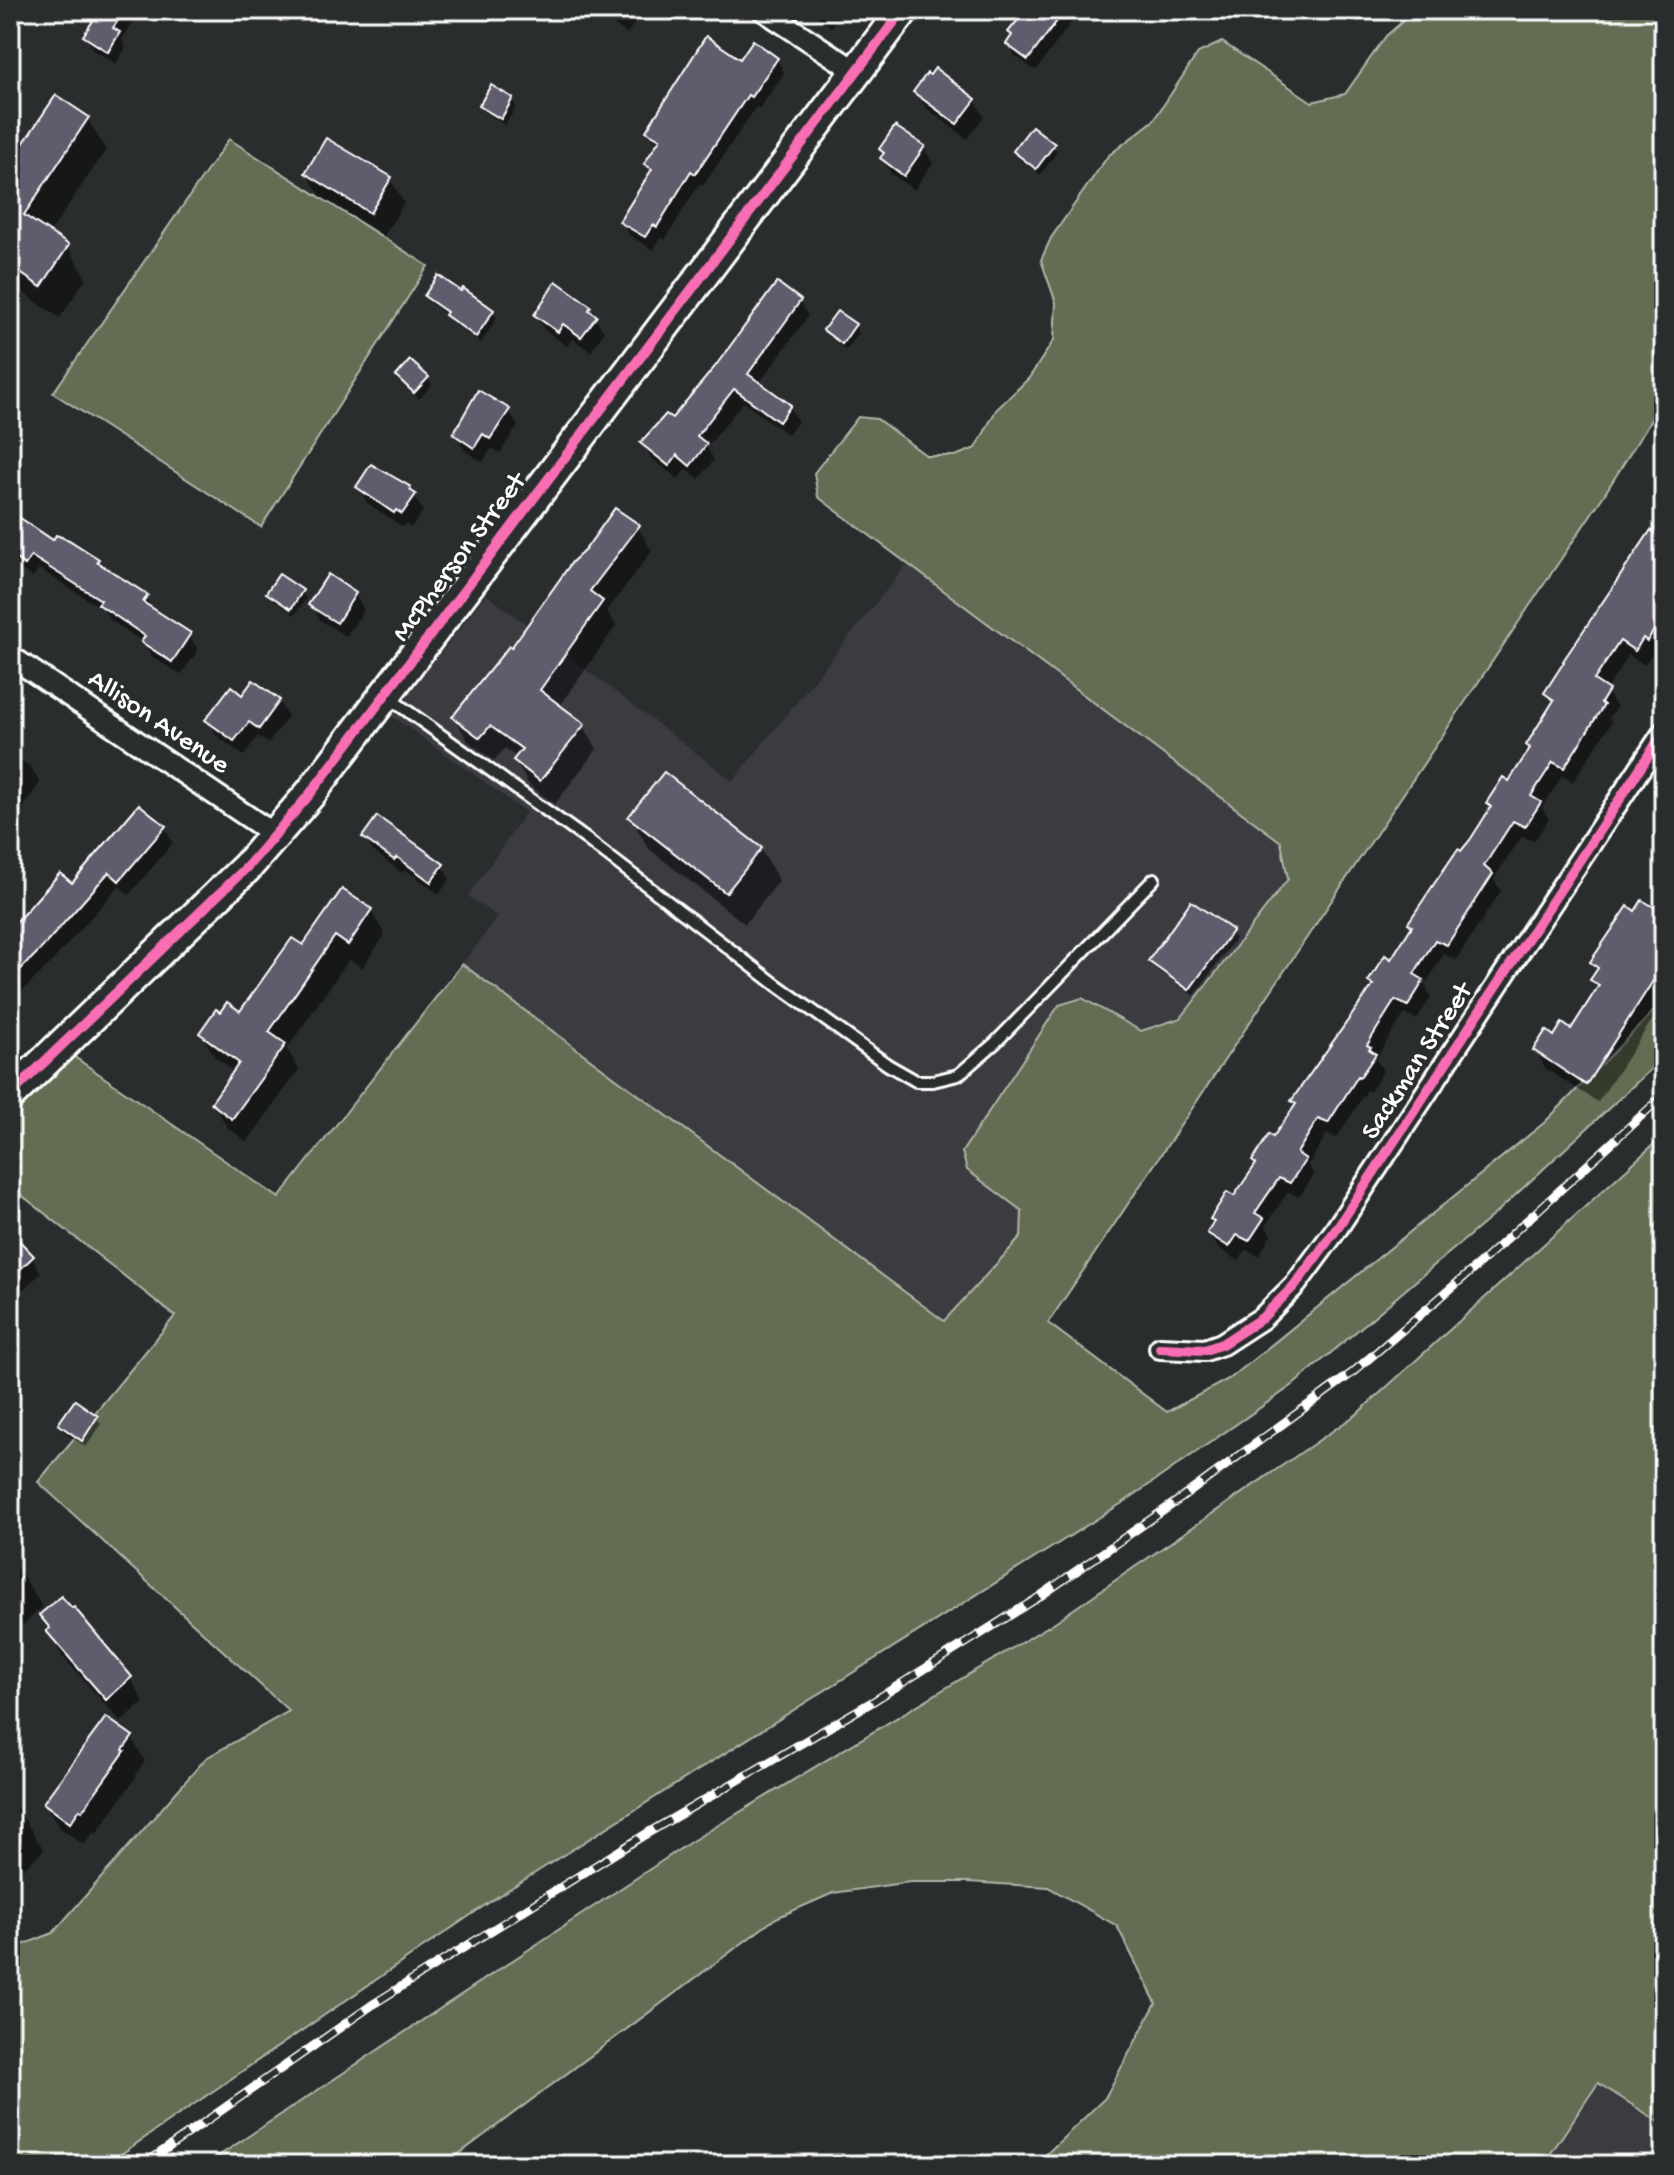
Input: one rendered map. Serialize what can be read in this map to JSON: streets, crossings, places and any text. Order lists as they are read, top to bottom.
{
  "streets": {
    "street": ["McPherson Street", "Allison Avenue", "Sackman Street"]
  },
  "crossings": [
    ["McPherson Street", "Allison Avenue"]
  ]
}
